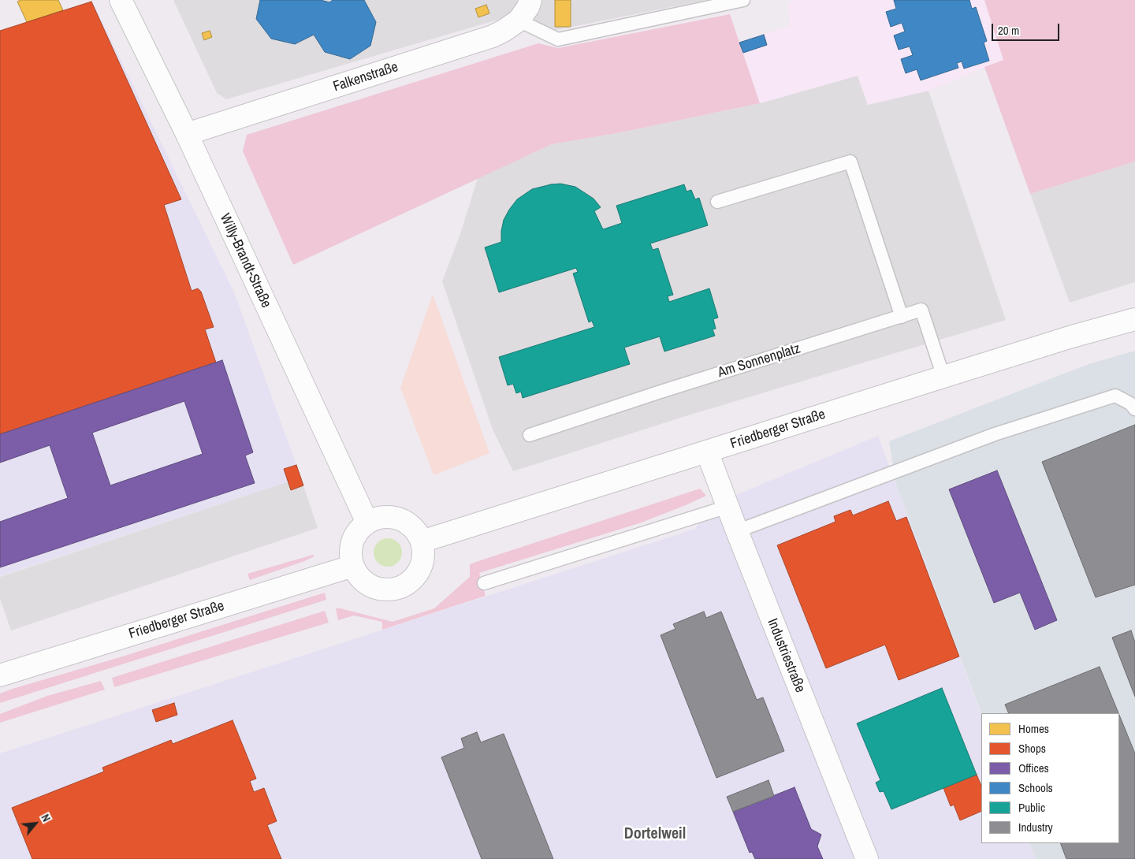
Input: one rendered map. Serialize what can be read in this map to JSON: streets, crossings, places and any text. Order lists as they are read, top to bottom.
{
  "streets": {
    "street": [
      "Falkenstraße",
      "Willy-Brandt-Straße",
      "Friedberger Straße",
      "Industriestraße"
    ],
    "lane": ["Am Sonnenplatz"]
  },
  "crossings": [
    ["Falkenstraße", "Willy-Brandt-Straße"],
    ["Willy-Brandt-Straße", "Friedberger Straße"],
    ["Am Sonnenplatz", "Friedberger Straße"],
    ["Friedberger Straße", "Industriestraße"]
  ],
  "districts": ["Dortelweil"],
  "legend": [
    "Homes",
    "Shops",
    "Offices",
    "Schools",
    "Public",
    "Industry"
  ],
  "scale_bar": "20 m",
  "north": "top right"
}
